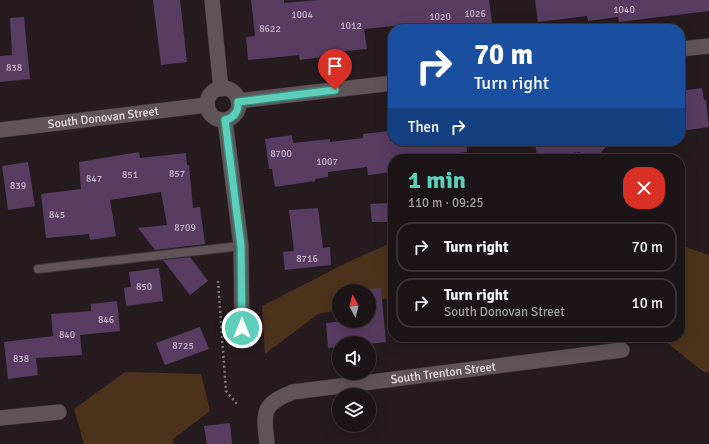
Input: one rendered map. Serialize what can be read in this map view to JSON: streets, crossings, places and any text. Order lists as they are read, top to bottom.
{
  "streets": {
    "street": ["South Donovan Street", "South Trenton Street"]
  },
  "house_numbers": [
    "1040",
    "1026",
    "1004",
    "1020",
    "1012",
    "8622",
    "838",
    "8700",
    "1007",
    "857",
    "851",
    "847",
    "839",
    "845",
    "8709",
    "8716",
    "850",
    "846",
    "840",
    "8725",
    "838"
  ],
  "north": "top",
  "page": {
    "turn": ["70 m", "Turn right"],
    "then": "Then",
    "heading": ["1 min", "110 m · 09:25"],
    "list": [
      {
        "name": "Turn right",
        "value": "70 m"
      },
      {
        "name": "Turn right",
        "note": "South Donovan Street",
        "value": "10 m"
      }
    ]
  }
}
